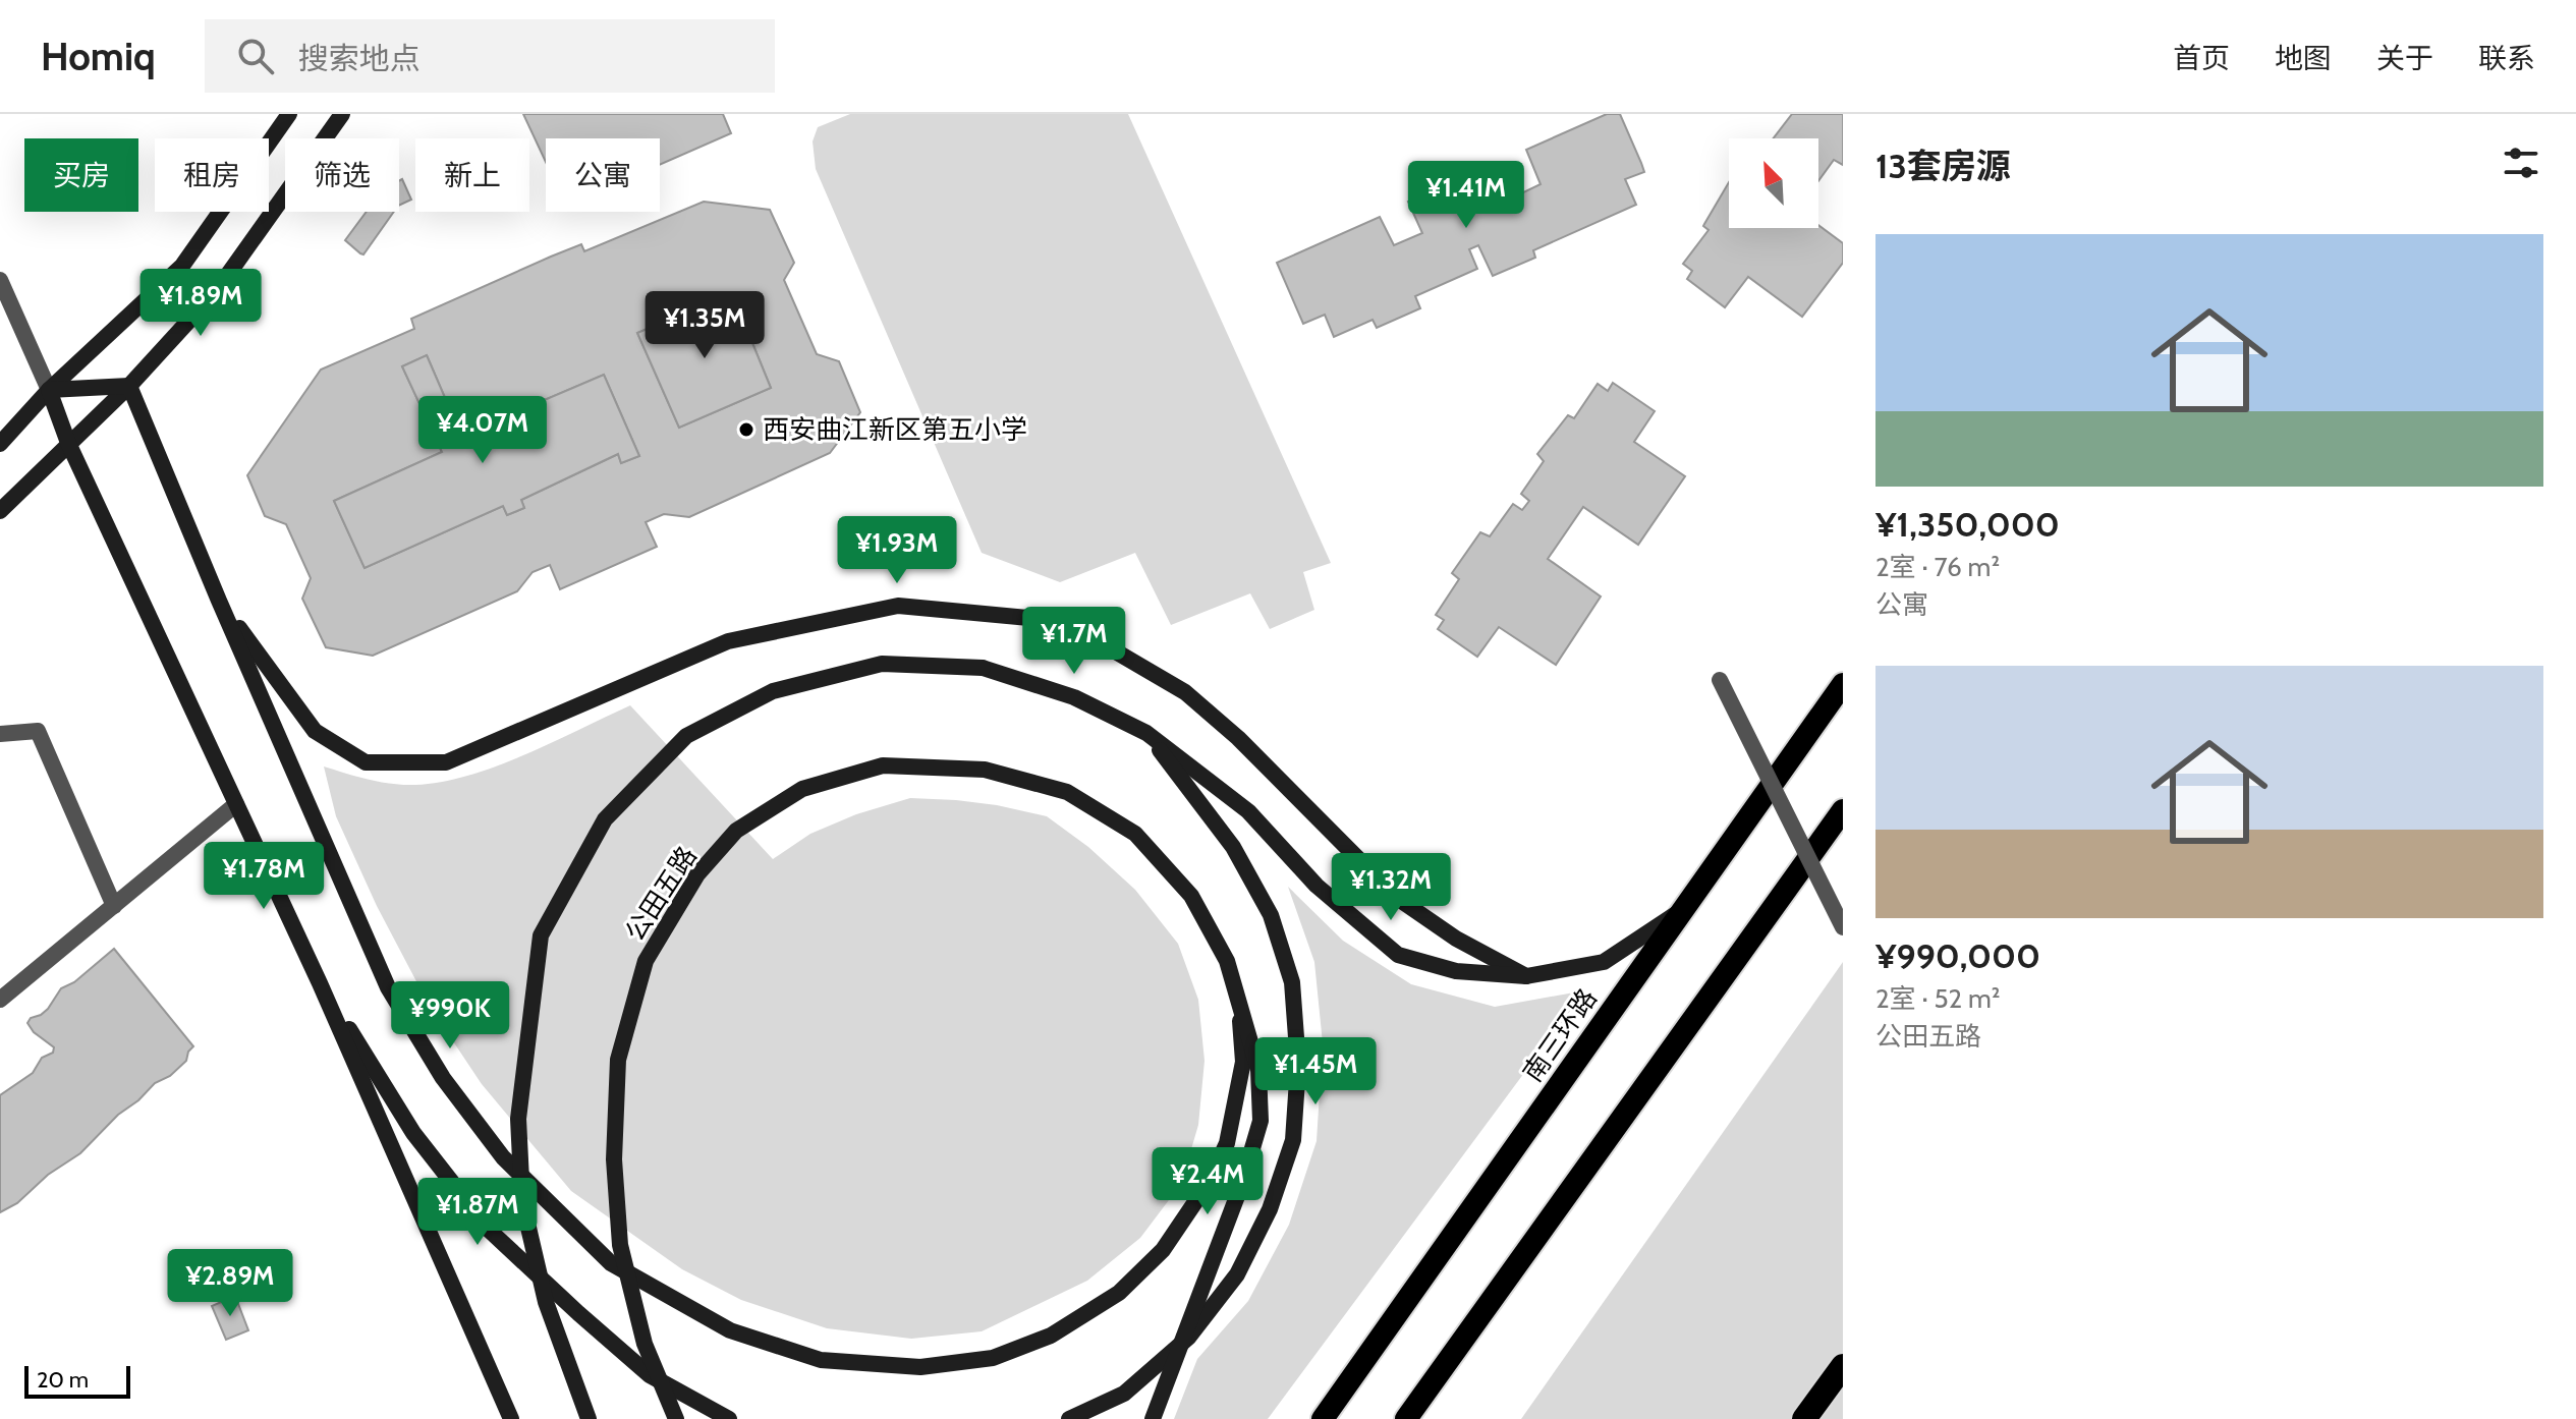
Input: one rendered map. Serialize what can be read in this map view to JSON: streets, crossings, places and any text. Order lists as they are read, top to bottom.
{
  "streets": {
    "highway": ["南三环路"],
    "main road": ["公田五路"]
  },
  "places": ["西安曲江新区第五小学"],
  "scale_bar": "20 m",
  "north": "top left",
  "page": {
    "header": "Homiq",
    "search": "搜索地点",
    "nav": [
      "首页",
      "地图",
      "关于",
      "联系"
    ],
    "heading": "13套房源",
    "chip": [
      "买房",
      "租房",
      "筛选",
      "新上",
      "公寓"
    ],
    "price": [
      "¥1.41M",
      "¥1.89M",
      "¥1.35M",
      "¥4.07M",
      "¥1.93M",
      "¥1.7M",
      "¥1.78M",
      "¥1.32M",
      "¥990K",
      "¥1.45M",
      "¥2.4M",
      "¥1.87M",
      "¥2.89M"
    ],
    "list": [
      {
        "name": "¥1,350,000",
        "note": "2室 · 76 m² · 公寓"
      },
      {
        "name": "¥990,000",
        "note": "2室 · 52 m² · 公田五路"
      }
    ],
    "scale": "20 m"
  }
}
